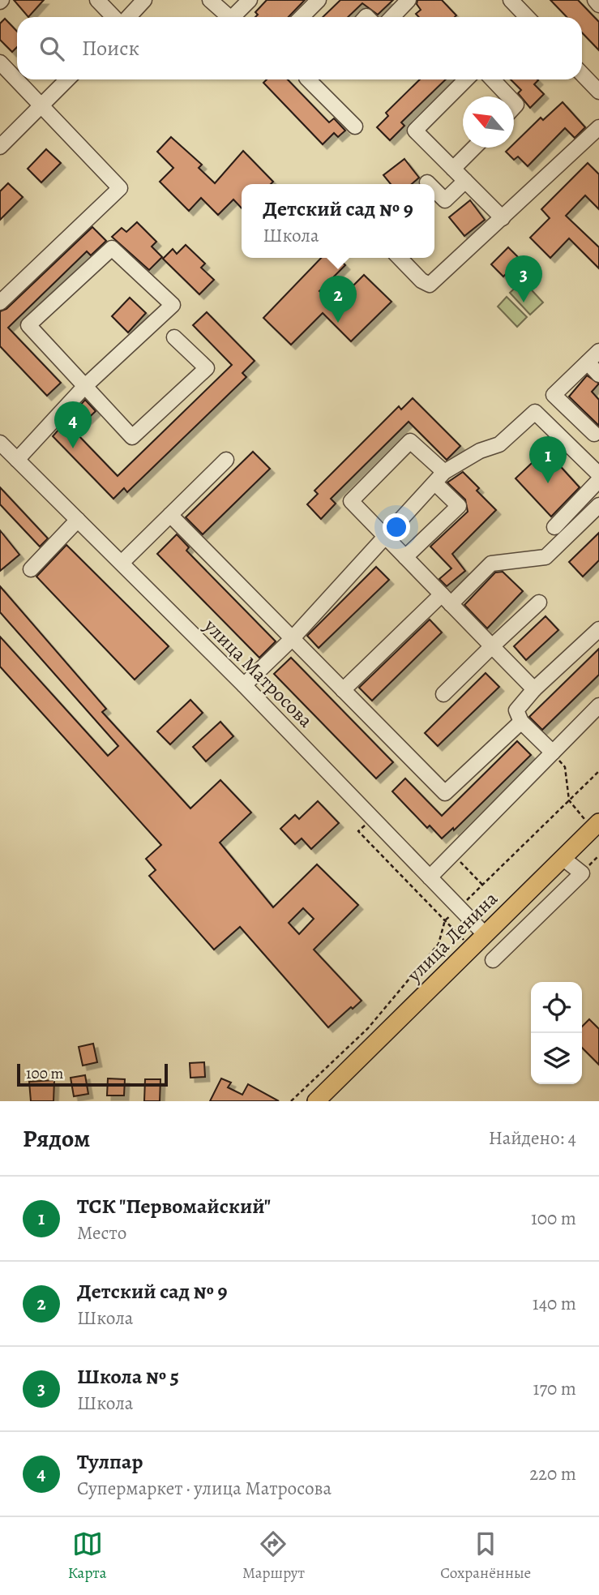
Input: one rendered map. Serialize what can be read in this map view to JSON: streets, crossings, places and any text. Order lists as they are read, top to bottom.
{
  "streets": {
    "main road": ["улица Ленина"],
    "street": ["улица Матросова"]
  },
  "crossings": [
    ["улица Матросова", "улица Ленина"]
  ],
  "scale_bar": "100 m",
  "north": "top left",
  "page": {
    "search": "Поиск",
    "popup": ["Детский сад № 9", "Школа"],
    "pins": [
      "3",
      "2",
      "4",
      "1"
    ],
    "scale": "100 m",
    "heading": ["Рядом", "Найдено: 4"],
    "list": [
      {
        "mark": "1",
        "name": "ТСК \"Первомайский\"",
        "note": "Место",
        "value": "100 m"
      },
      {
        "mark": "2",
        "name": "Детский сад № 9",
        "note": "Школа",
        "value": "140 m"
      },
      {
        "mark": "3",
        "name": "Школа № 5",
        "note": "Школа",
        "value": "170 m"
      },
      {
        "mark": "4",
        "name": "Тулпар",
        "note": "Супермаркет · улица Матросова",
        "value": "220 m"
      }
    ],
    "nav": ["Карта", "Маршрут", "Сохранённые"]
  }
}
